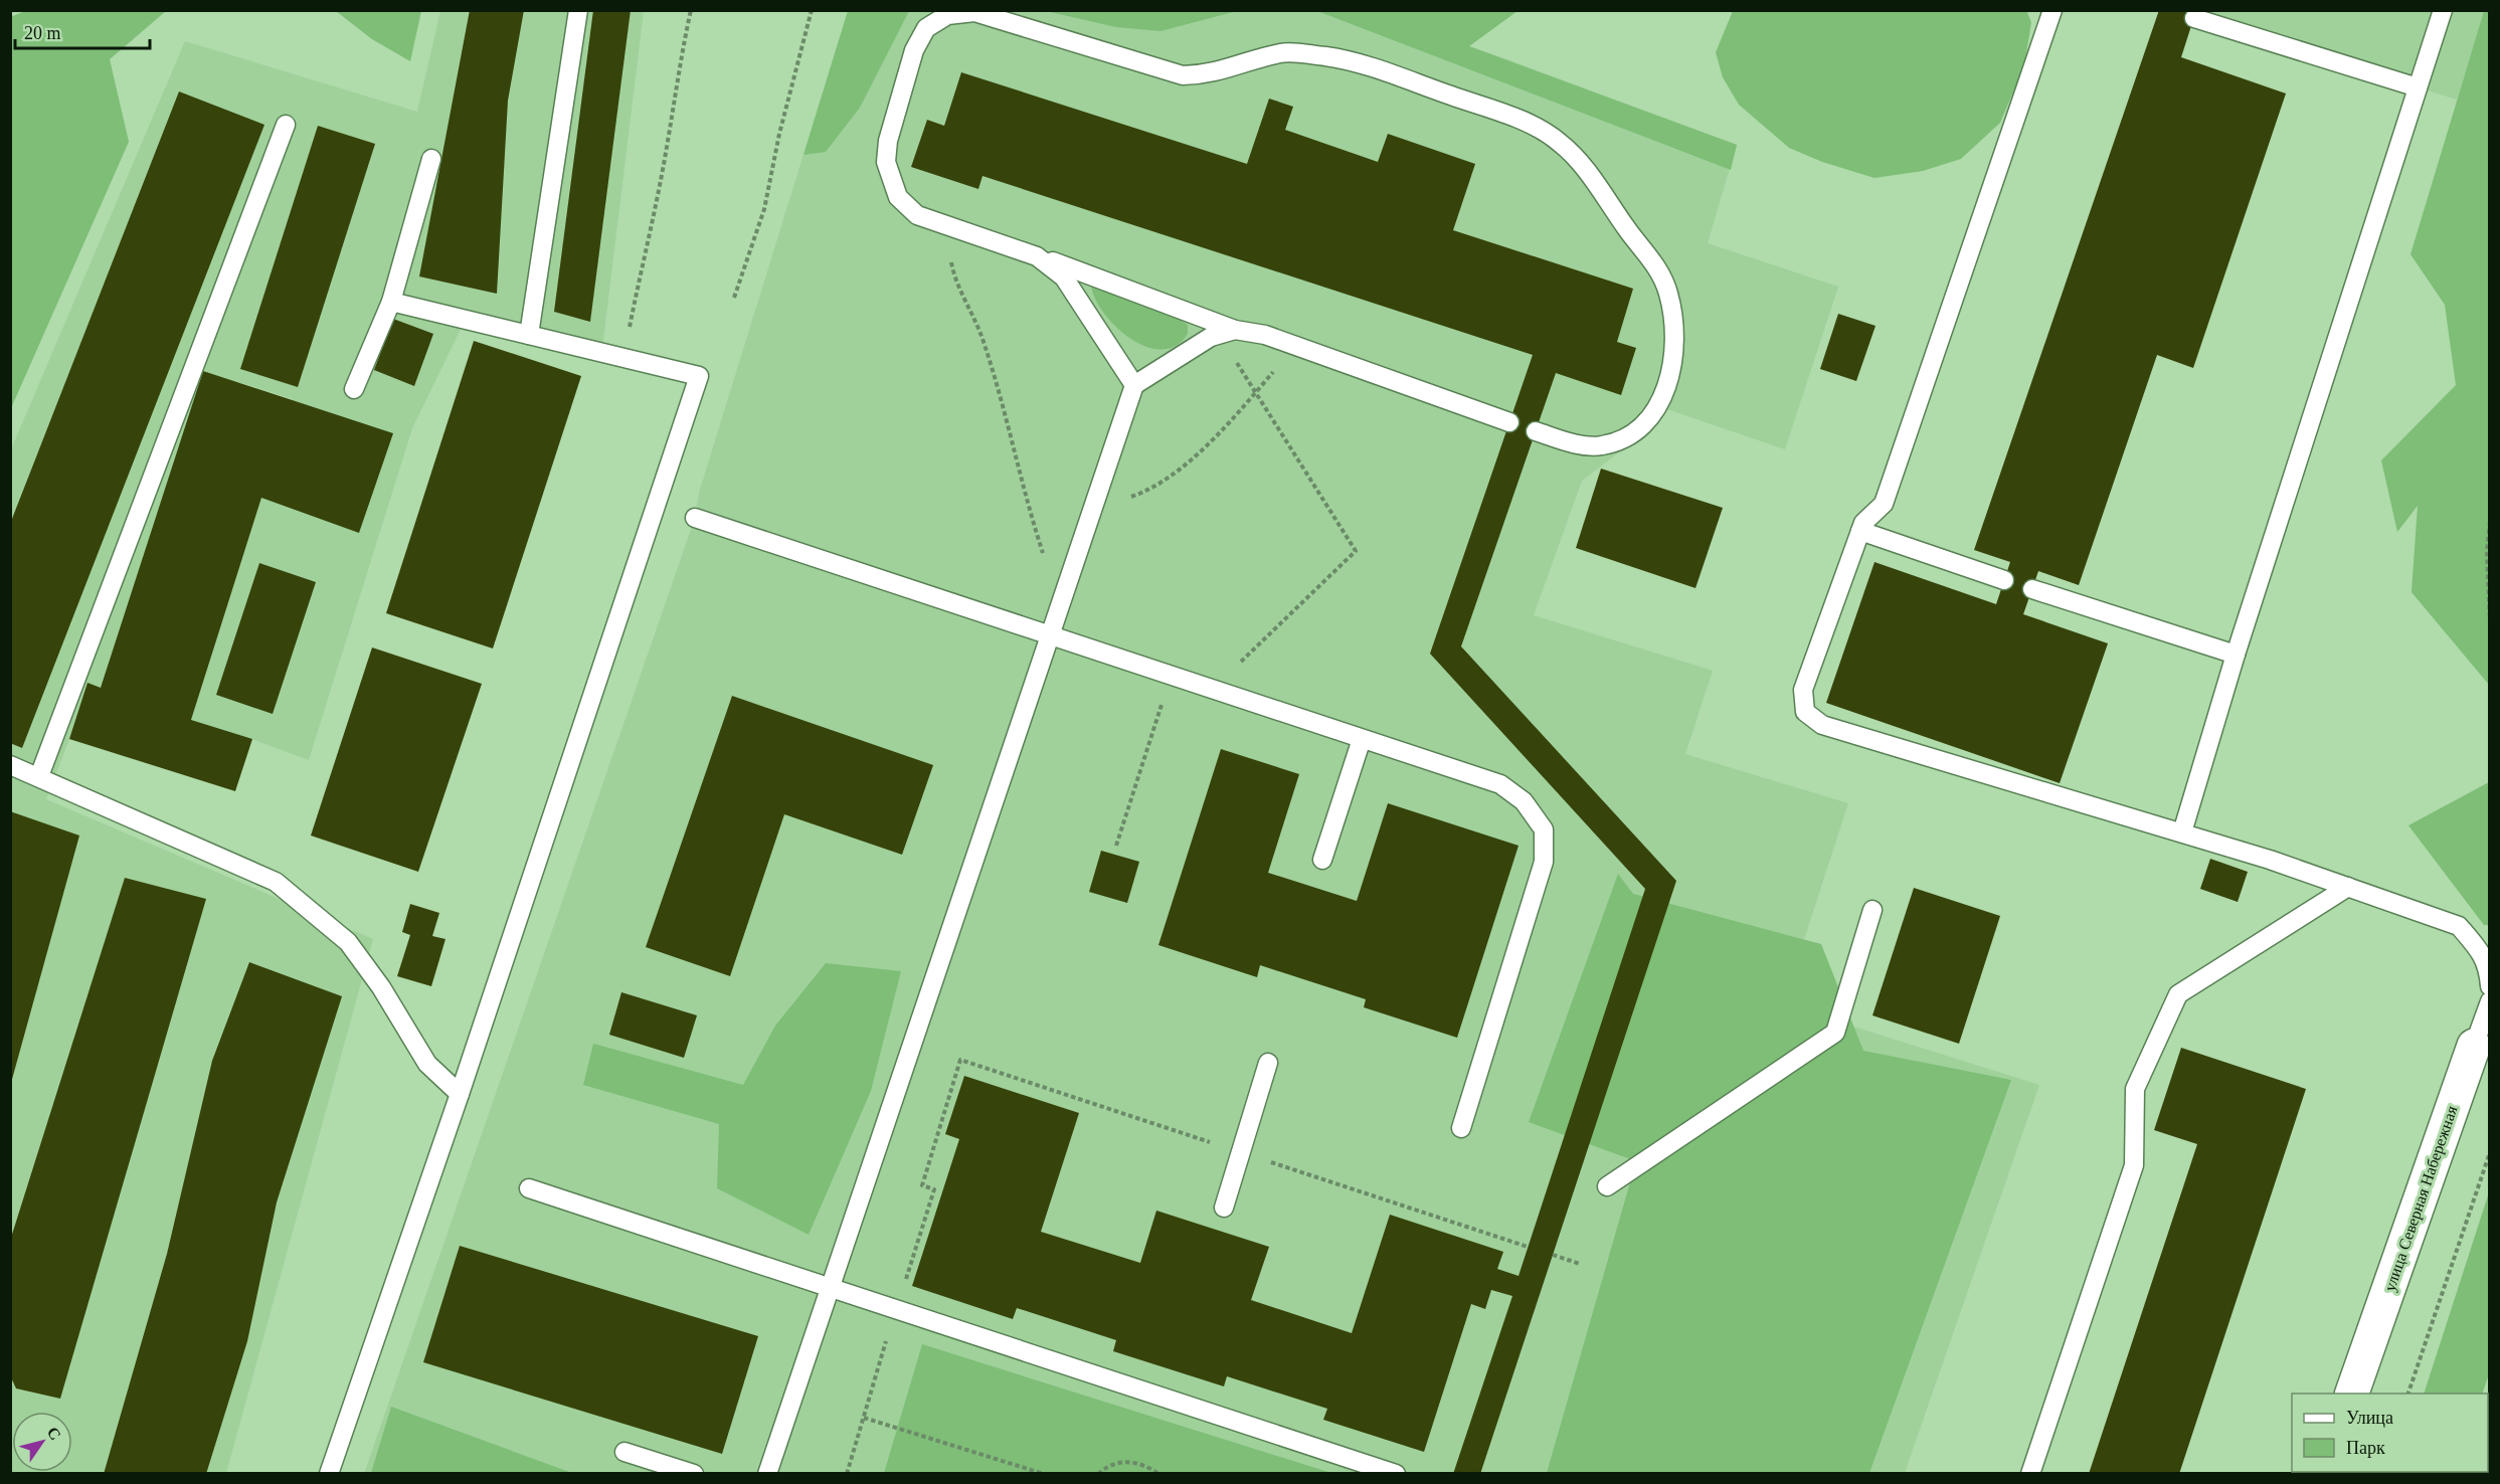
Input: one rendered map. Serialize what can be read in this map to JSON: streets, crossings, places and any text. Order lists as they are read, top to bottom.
{
  "streets": {
    "street": ["улица Северная Набережная"]
  },
  "legend": ["Улица", "Парк"],
  "scale_bar": "20 m",
  "north": "top right"
}
